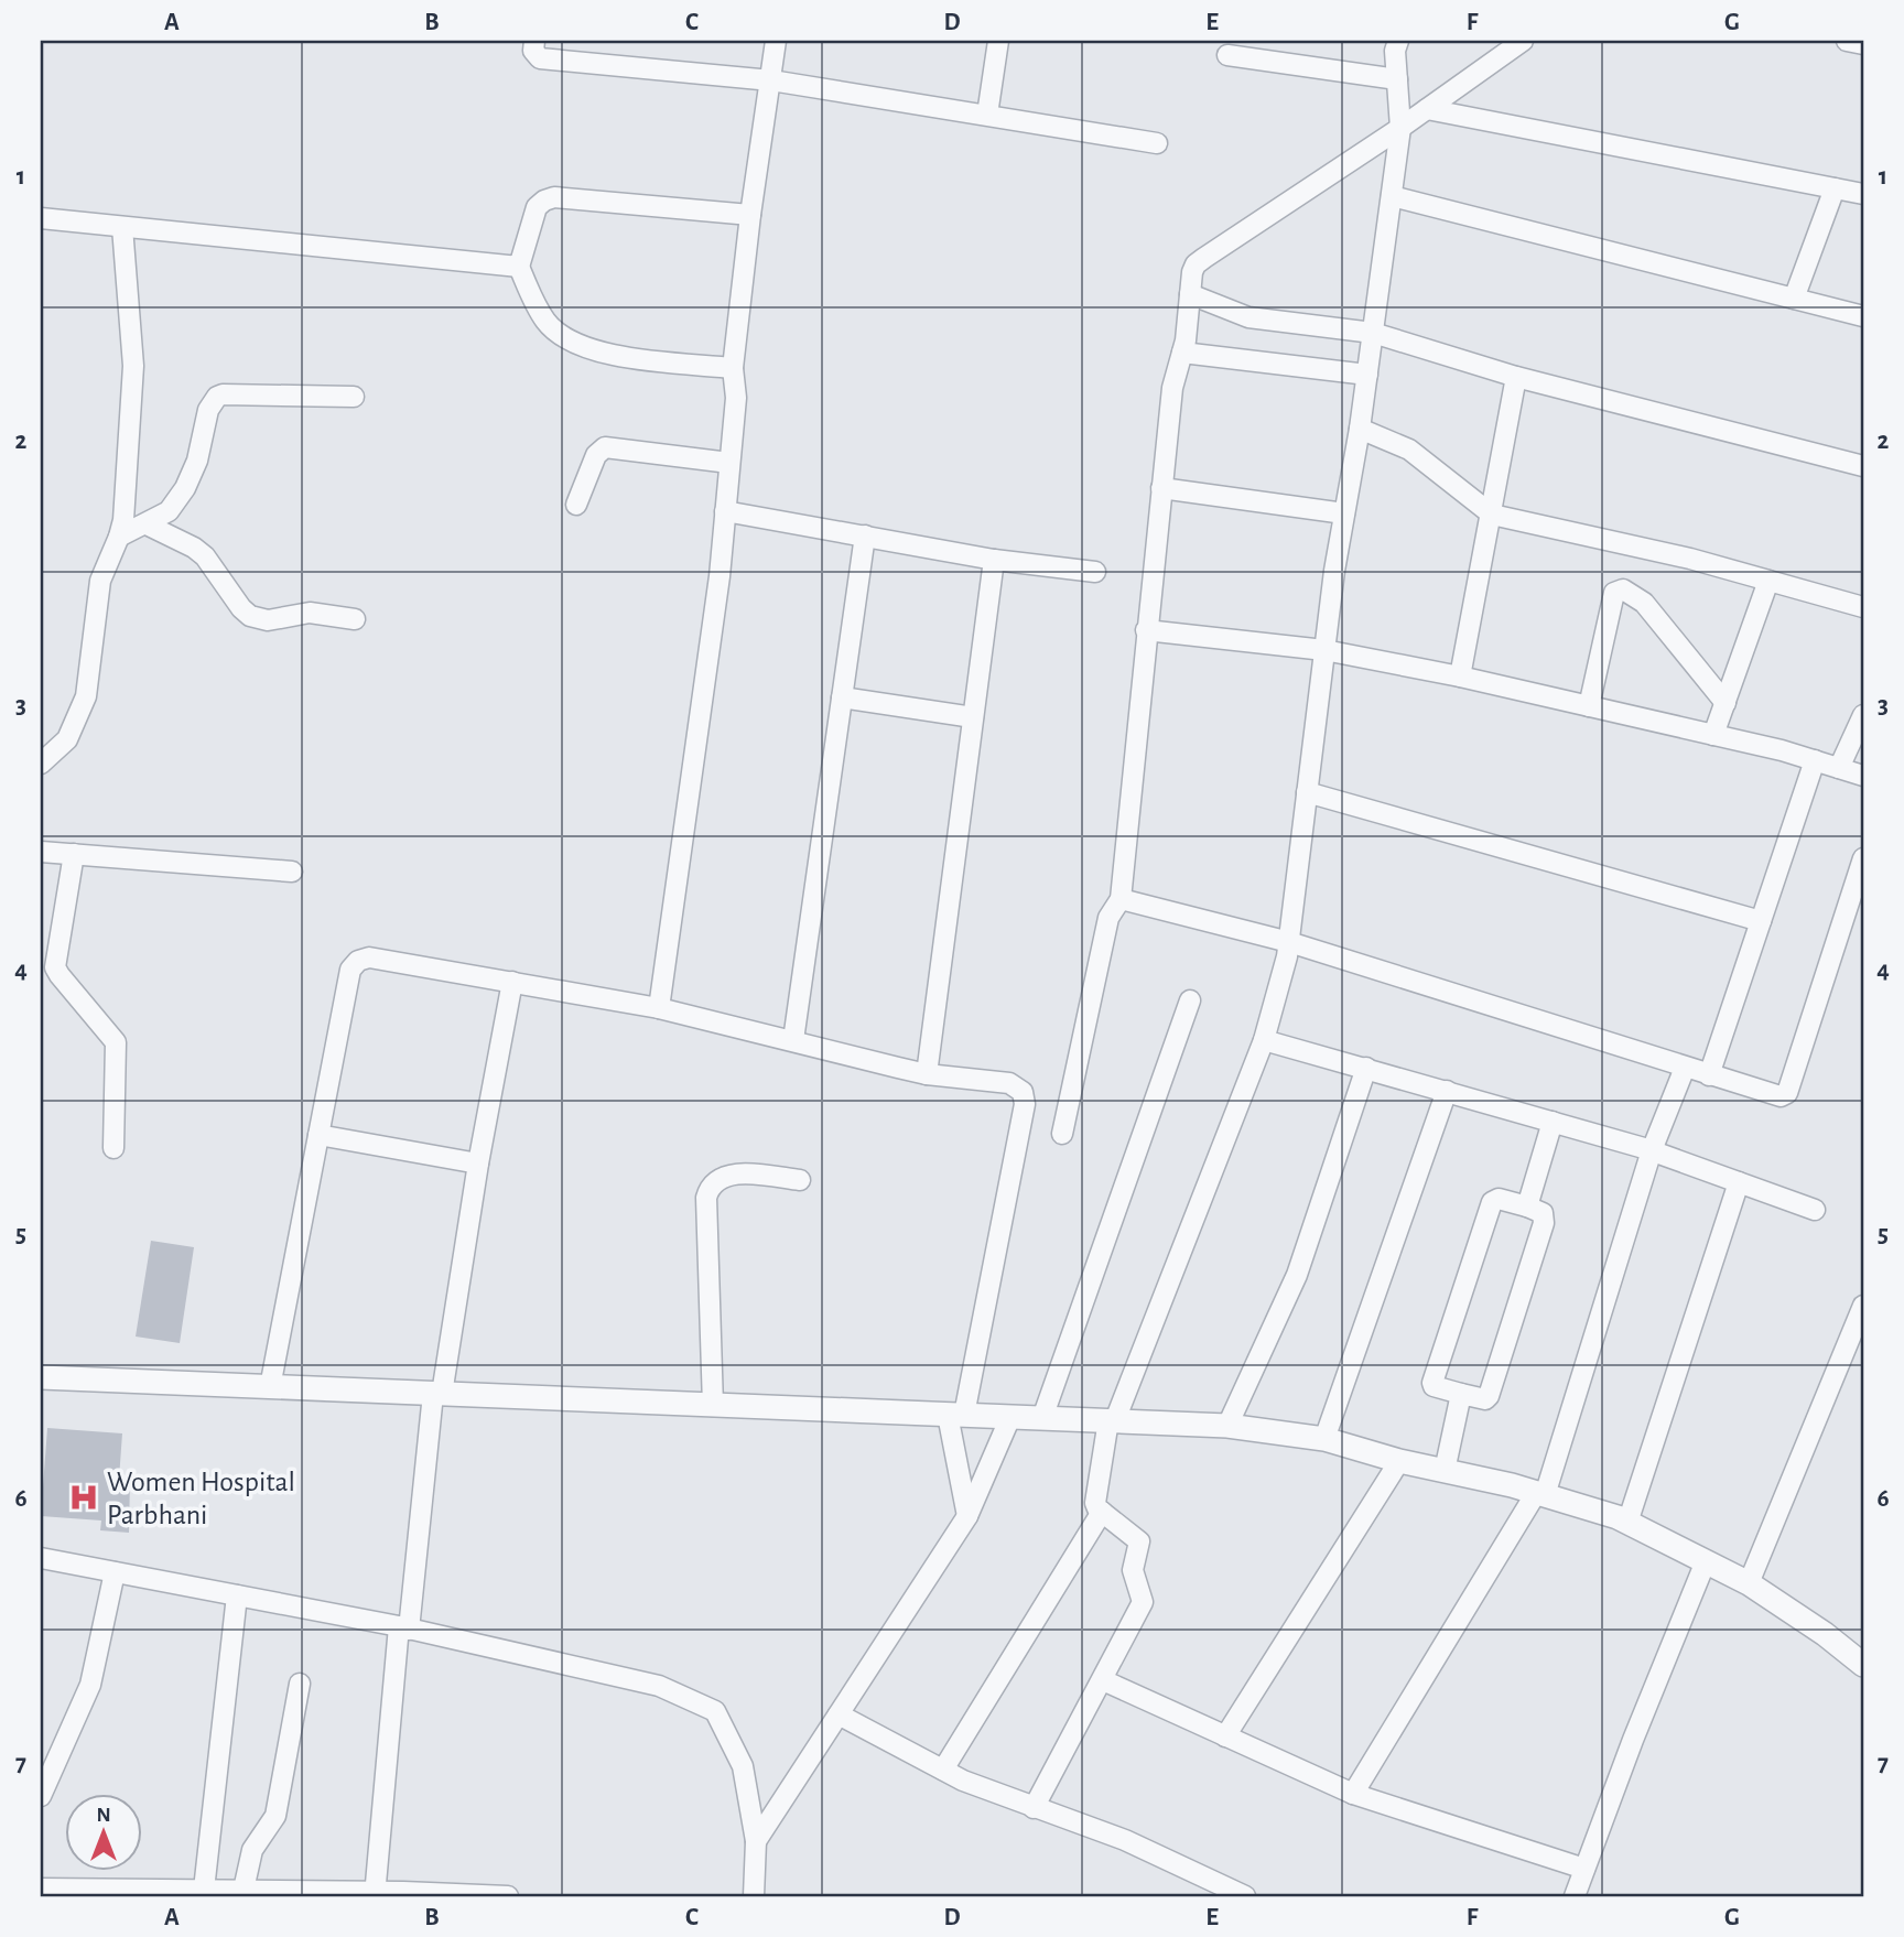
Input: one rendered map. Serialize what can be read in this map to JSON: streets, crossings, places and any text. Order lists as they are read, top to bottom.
{
  "places": {
    "hospital": ["Women Hospital Parbhani"]
  },
  "north": "top",
  "grid": {
    "columns": [
      "A",
      "B",
      "C",
      "D",
      "E",
      "F",
      "G"
    ],
    "rows": [
      "1",
      "2",
      "3",
      "4",
      "5",
      "6",
      "7"
    ]
  }
}
